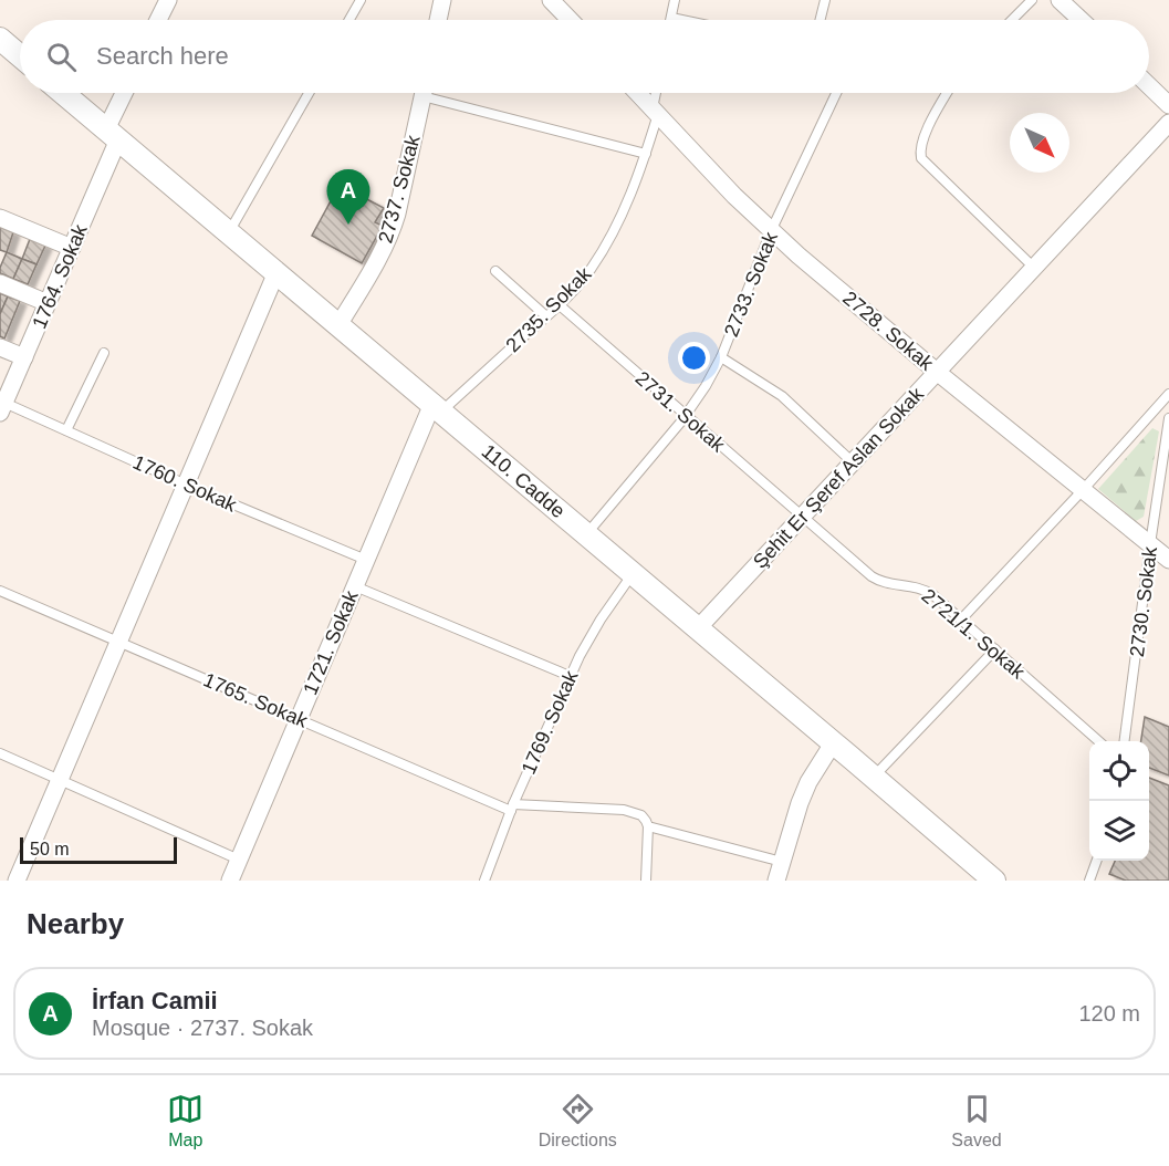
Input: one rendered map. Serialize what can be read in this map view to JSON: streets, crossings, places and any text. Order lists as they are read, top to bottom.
{
  "streets": {
    "street": [
      "2737. Sokak",
      "1764. Sokak",
      "2728. Sokak",
      "Şehit Er Şeref Aslan Sokak",
      "110. Cadde",
      "1721. Sokak"
    ],
    "lane": [
      "2733. Sokak",
      "2735. Sokak",
      "2731. Sokak",
      "1760. Sokak",
      "2730. Sokak",
      "2721/1. Sokak",
      "1765. Sokak",
      "1769. Sokak"
    ]
  },
  "crossings": [
    ["2737. Sokak", "110. Cadde"],
    ["1764. Sokak", "110. Cadde"],
    ["1764. Sokak", "1760. Sokak"],
    ["2733. Sokak", "2728. Sokak"],
    ["2733. Sokak", "2731. Sokak"],
    ["2733. Sokak", "110. Cadde"],
    ["2735. Sokak", "2728. Sokak"],
    ["2735. Sokak", "2731. Sokak"],
    ["2735. Sokak", "110. Cadde"],
    ["2735. Sokak", "1721. Sokak"],
    ["2728. Sokak", "Şehit Er Şeref Aslan Sokak"],
    ["2728. Sokak", "2730. Sokak"],
    ["2731. Sokak", "Şehit Er Şeref Aslan Sokak"],
    ["2731. Sokak", "2721/1. Sokak"],
    ["Şehit Er Şeref Aslan Sokak", "110. Cadde"],
    ["Şehit Er Şeref Aslan Sokak", "2721/1. Sokak"],
    ["110. Cadde", "1721. Sokak"],
    ["110. Cadde", "1769. Sokak"],
    ["1760. Sokak", "1721. Sokak"],
    ["1721. Sokak", "1765. Sokak"],
    ["1765. Sokak", "1769. Sokak"]
  ],
  "scale_bar": "50 m",
  "north": "bottom right",
  "page": {
    "search": "Search here",
    "pins": "A",
    "scale": "50 m",
    "heading": "Nearby",
    "list": [
      {
        "mark": "A",
        "name": "İrfan Camii",
        "note": "Mosque · 2737. Sokak",
        "value": "120 m"
      }
    ],
    "nav": ["Map", "Directions", "Saved"]
  }
}
